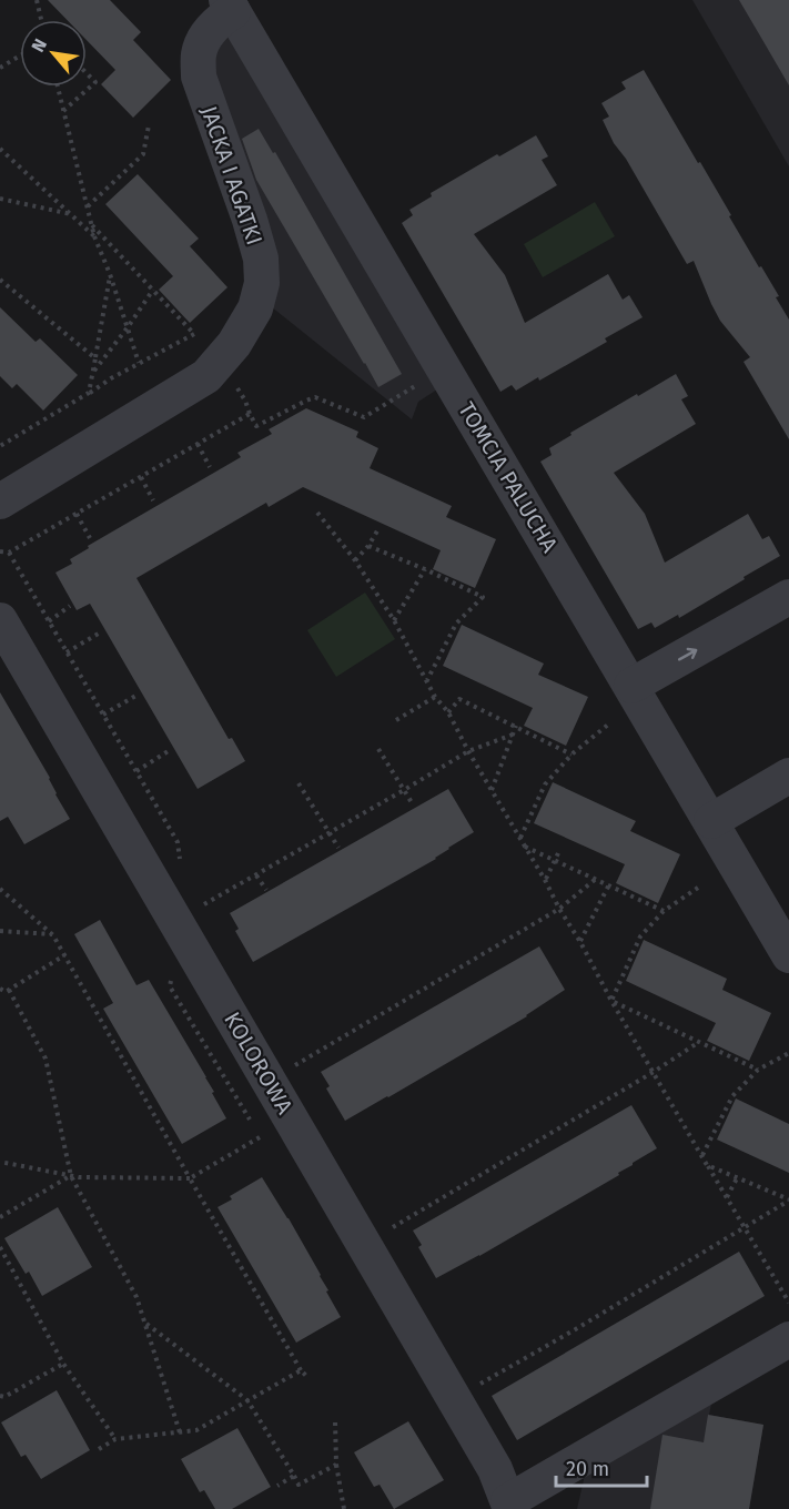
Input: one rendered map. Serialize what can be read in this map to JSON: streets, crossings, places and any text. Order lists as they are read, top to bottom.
{
  "streets": {
    "street": ["JACKA I AGATKI", "TOMCIA PALUCHA", "KOLOROWA"]
  },
  "crossings": [
    ["JACKA I AGATKI", "TOMCIA PALUCHA"]
  ],
  "scale_bar": "20 m",
  "north": "top left"
}
